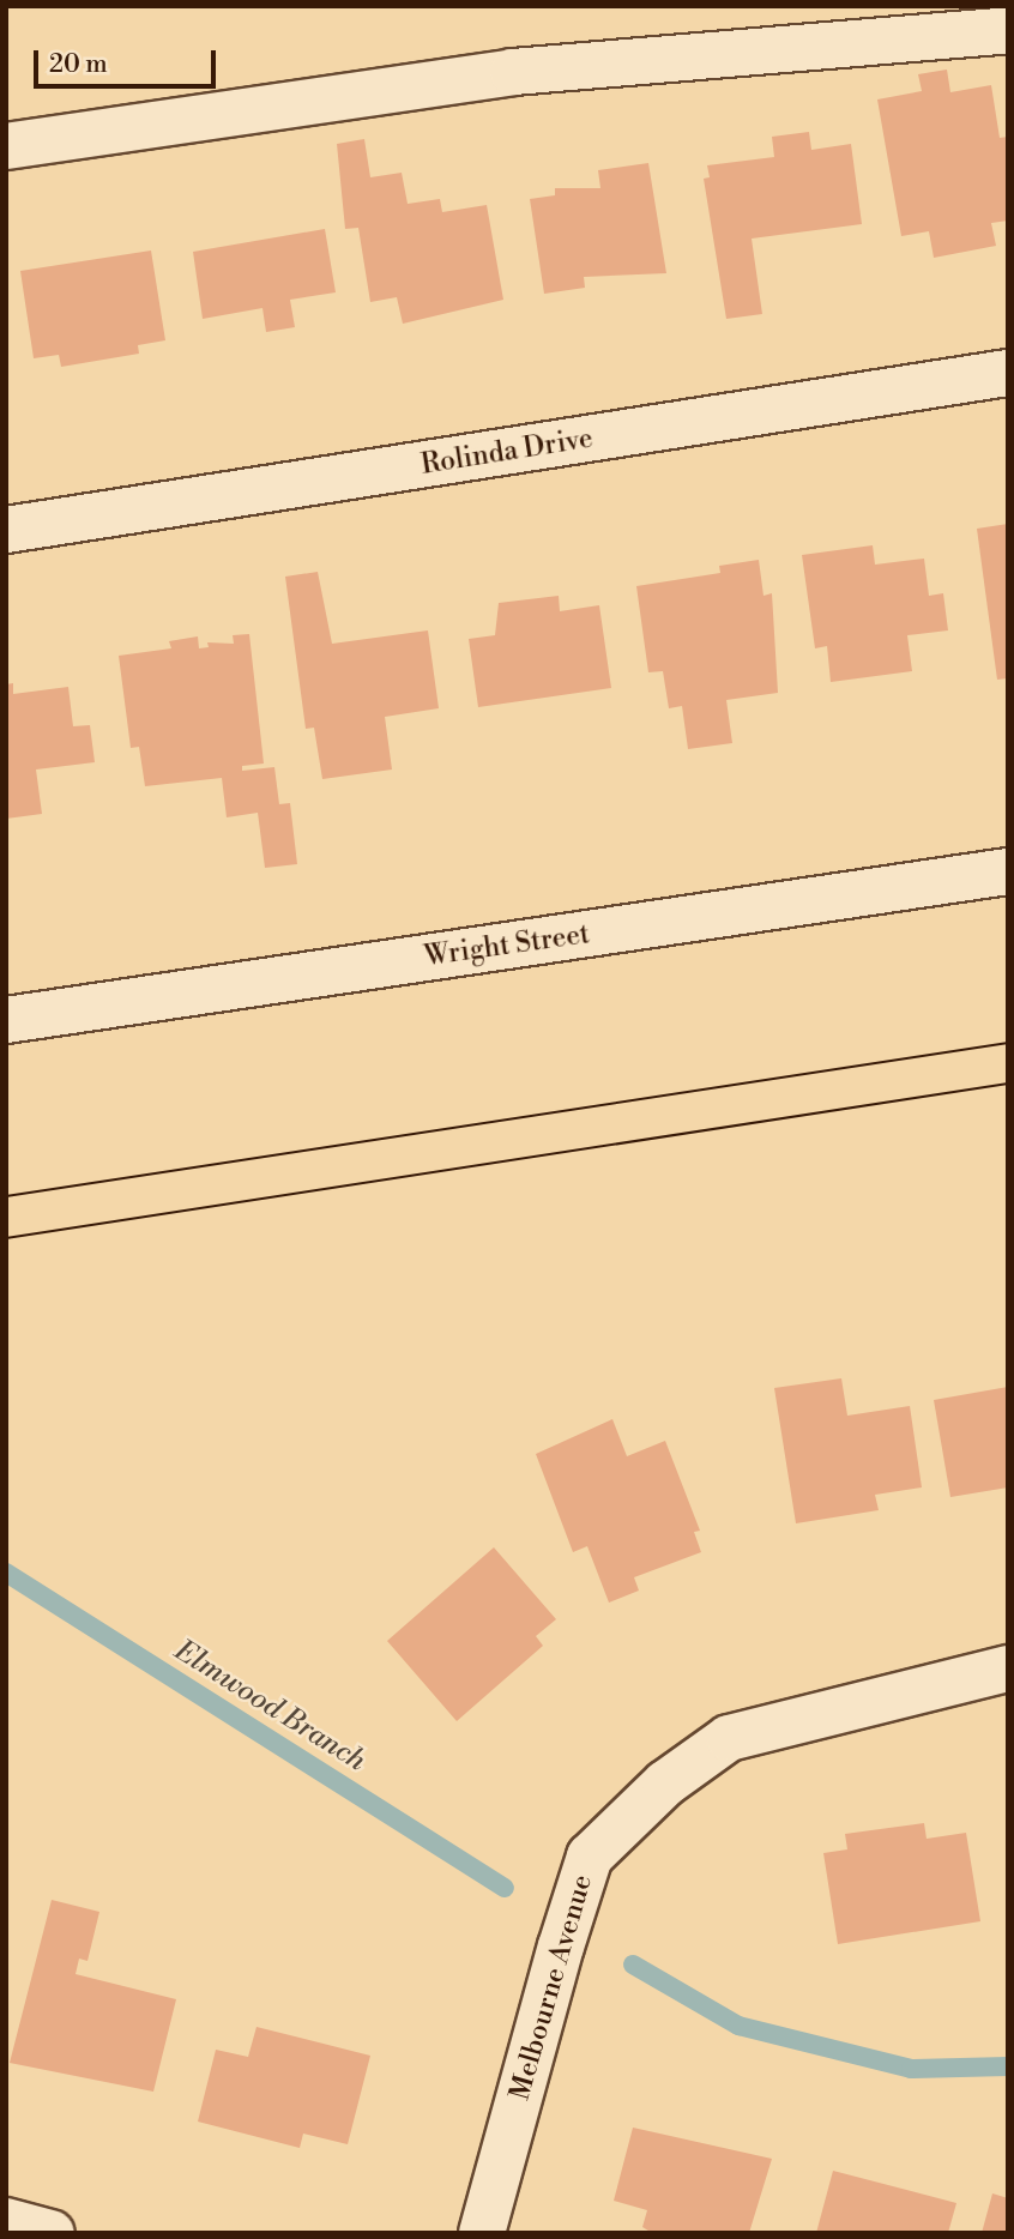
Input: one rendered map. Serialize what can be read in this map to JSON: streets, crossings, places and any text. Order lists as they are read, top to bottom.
{
  "streets": {
    "street": ["Rolinda Drive", "Wright Street", "Melbourne Avenue"]
  },
  "water": ["Elmwood Branch"],
  "scale_bar": "20 m"
}
